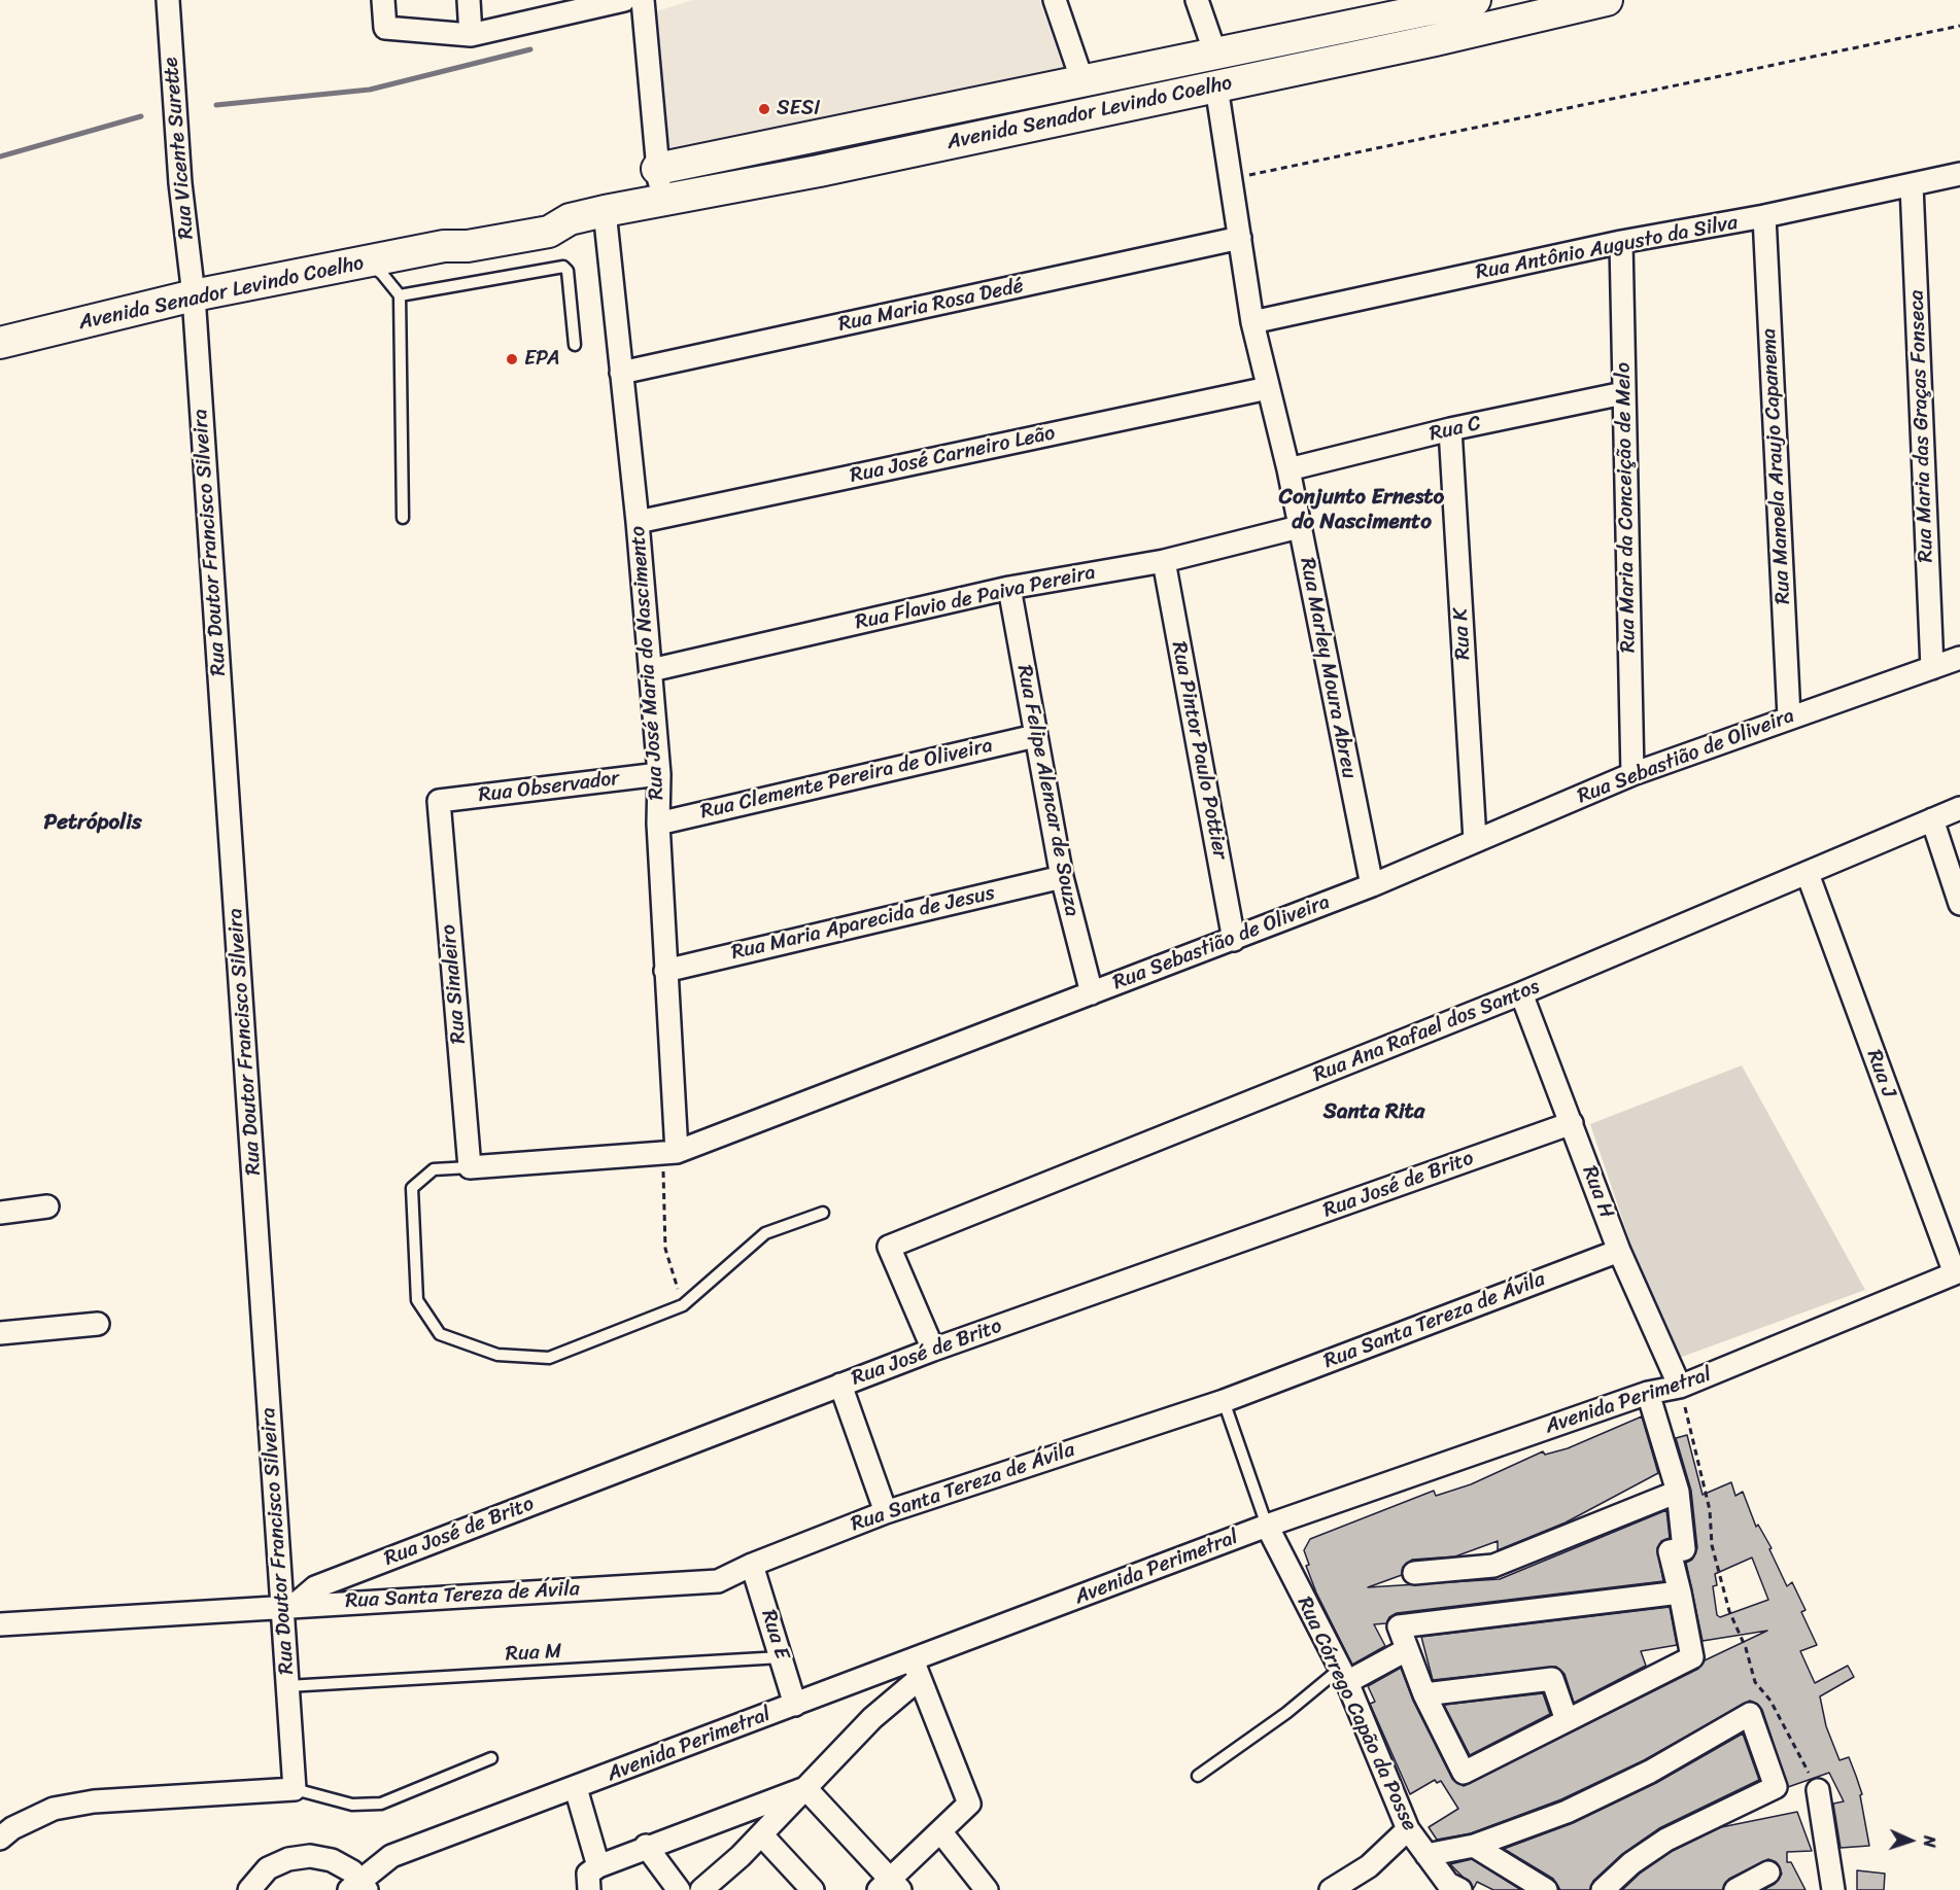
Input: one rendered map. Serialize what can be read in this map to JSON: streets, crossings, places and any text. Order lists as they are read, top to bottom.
{
  "streets": {
    "street": [
      "Avenida Senador Levindo Coelho",
      "Rua Vicente Surette",
      "Rua Antônio Augusto da Silva",
      "Rua Maria Rosa Dedé",
      "Rua Maria das Graças Fonseca",
      "Rua C",
      "Rua José Carneiro Leão",
      "Rua Manoela Araujo Capanema",
      "Rua Maria da Conceição de Melo",
      "Rua Doutor Francisco Silveira",
      "Rua Flavio de Paiva Pereira",
      "Rua K",
      "Rua José Maria do Nascimento",
      "Rua Marley Moura Abreu",
      "Rua Pintor Paulo Pottier",
      "Rua Sebastião de Oliveira",
      "Rua Clemente Pereira de Oliveira",
      "Rua Observador",
      "Rua Felipe Alencar de Souza",
      "Rua Maria Aparecida de Jesus",
      "Rua Sinaleiro",
      "Rua Ana Rafael dos Santos",
      "Rua J",
      "Rua José de Brito",
      "Rua H",
      "Rua Santa Tereza de Ávila",
      "Avenida Perimetral",
      "Rua E",
      "Rua Córrego Capão da Posse"
    ],
    "lane": ["Rua M"]
  },
  "crossings": [
    ["Avenida Senador Levindo Coelho", "Rua Vicente Surette"],
    ["Avenida Senador Levindo Coelho", "Rua Doutor Francisco Silveira"],
    ["Avenida Senador Levindo Coelho", "Rua José Maria do Nascimento"],
    ["Avenida Senador Levindo Coelho", "Rua Marley Moura Abreu"],
    ["Rua Vicente Surette", "Rua Doutor Francisco Silveira"],
    ["Rua Antônio Augusto da Silva", "Rua Maria das Graças Fonseca"],
    ["Rua Antônio Augusto da Silva", "Rua Manoela Araujo Capanema"],
    ["Rua Antônio Augusto da Silva", "Rua Maria da Conceição de Melo"],
    ["Rua Antônio Augusto da Silva", "Rua Marley Moura Abreu"],
    ["Rua Maria Rosa Dedé", "Rua José Maria do Nascimento"],
    ["Rua Maria Rosa Dedé", "Rua Marley Moura Abreu"],
    ["Rua Maria das Graças Fonseca", "Rua Sebastião de Oliveira"],
    ["Rua C", "Rua Maria da Conceição de Melo"],
    ["Rua C", "Rua K"],
    ["Rua C", "Rua Marley Moura Abreu"],
    ["Rua José Carneiro Leão", "Rua José Maria do Nascimento"],
    ["Rua José Carneiro Leão", "Rua Marley Moura Abreu"],
    ["Rua Manoela Araujo Capanema", "Rua Sebastião de Oliveira"],
    ["Rua Maria da Conceição de Melo", "Rua Sebastião de Oliveira"],
    ["Rua Doutor Francisco Silveira", "Rua José de Brito"],
    ["Rua Doutor Francisco Silveira", "Rua Santa Tereza de Ávila"],
    ["Rua Doutor Francisco Silveira", "Rua M"],
    ["Rua Flavio de Paiva Pereira", "Rua José Maria do Nascimento"],
    ["Rua Flavio de Paiva Pereira", "Rua Marley Moura Abreu"],
    ["Rua Flavio de Paiva Pereira", "Rua Pintor Paulo Pottier"],
    ["Rua Flavio de Paiva Pereira", "Rua Felipe Alencar de Souza"],
    ["Rua K", "Rua Sebastião de Oliveira"],
    ["Rua José Maria do Nascimento", "Rua Sebastião de Oliveira"],
    ["Rua José Maria do Nascimento", "Rua Clemente Pereira de Oliveira"],
    ["Rua José Maria do Nascimento", "Rua Observador"],
    ["Rua José Maria do Nascimento", "Rua Maria Aparecida de Jesus"],
    ["Rua Marley Moura Abreu", "Rua Sebastião de Oliveira"],
    ["Rua Pintor Paulo Pottier", "Rua Sebastião de Oliveira"],
    ["Rua Sebastião de Oliveira", "Rua Felipe Alencar de Souza"],
    ["Rua Sebastião de Oliveira", "Rua Sinaleiro"],
    ["Rua Clemente Pereira de Oliveira", "Rua Felipe Alencar de Souza"],
    ["Rua Observador", "Rua Sinaleiro"],
    ["Rua Felipe Alencar de Souza", "Rua Maria Aparecida de Jesus"],
    ["Rua Ana Rafael dos Santos", "Rua J"],
    ["Rua Ana Rafael dos Santos", "Rua José de Brito"],
    ["Rua Ana Rafael dos Santos", "Rua H"],
    ["Rua J", "Avenida Perimetral"],
    ["Rua José de Brito", "Rua H"],
    ["Rua José de Brito", "Rua Santa Tereza de Ávila"],
    ["Rua H", "Rua Santa Tereza de Ávila"],
    ["Rua H", "Avenida Perimetral"],
    ["Rua Santa Tereza de Ávila", "Rua E"],
    ["Avenida Perimetral", "Rua E"],
    ["Avenida Perimetral", "Rua Córrego Capão da Posse"],
    ["Rua E", "Rua M"]
  ],
  "districts": ["Conjunto Ernesto do Nascimento", "Petrópolis", "Santa Rita"],
  "places": ["SESI", "EPA"],
  "north": "right"
}
